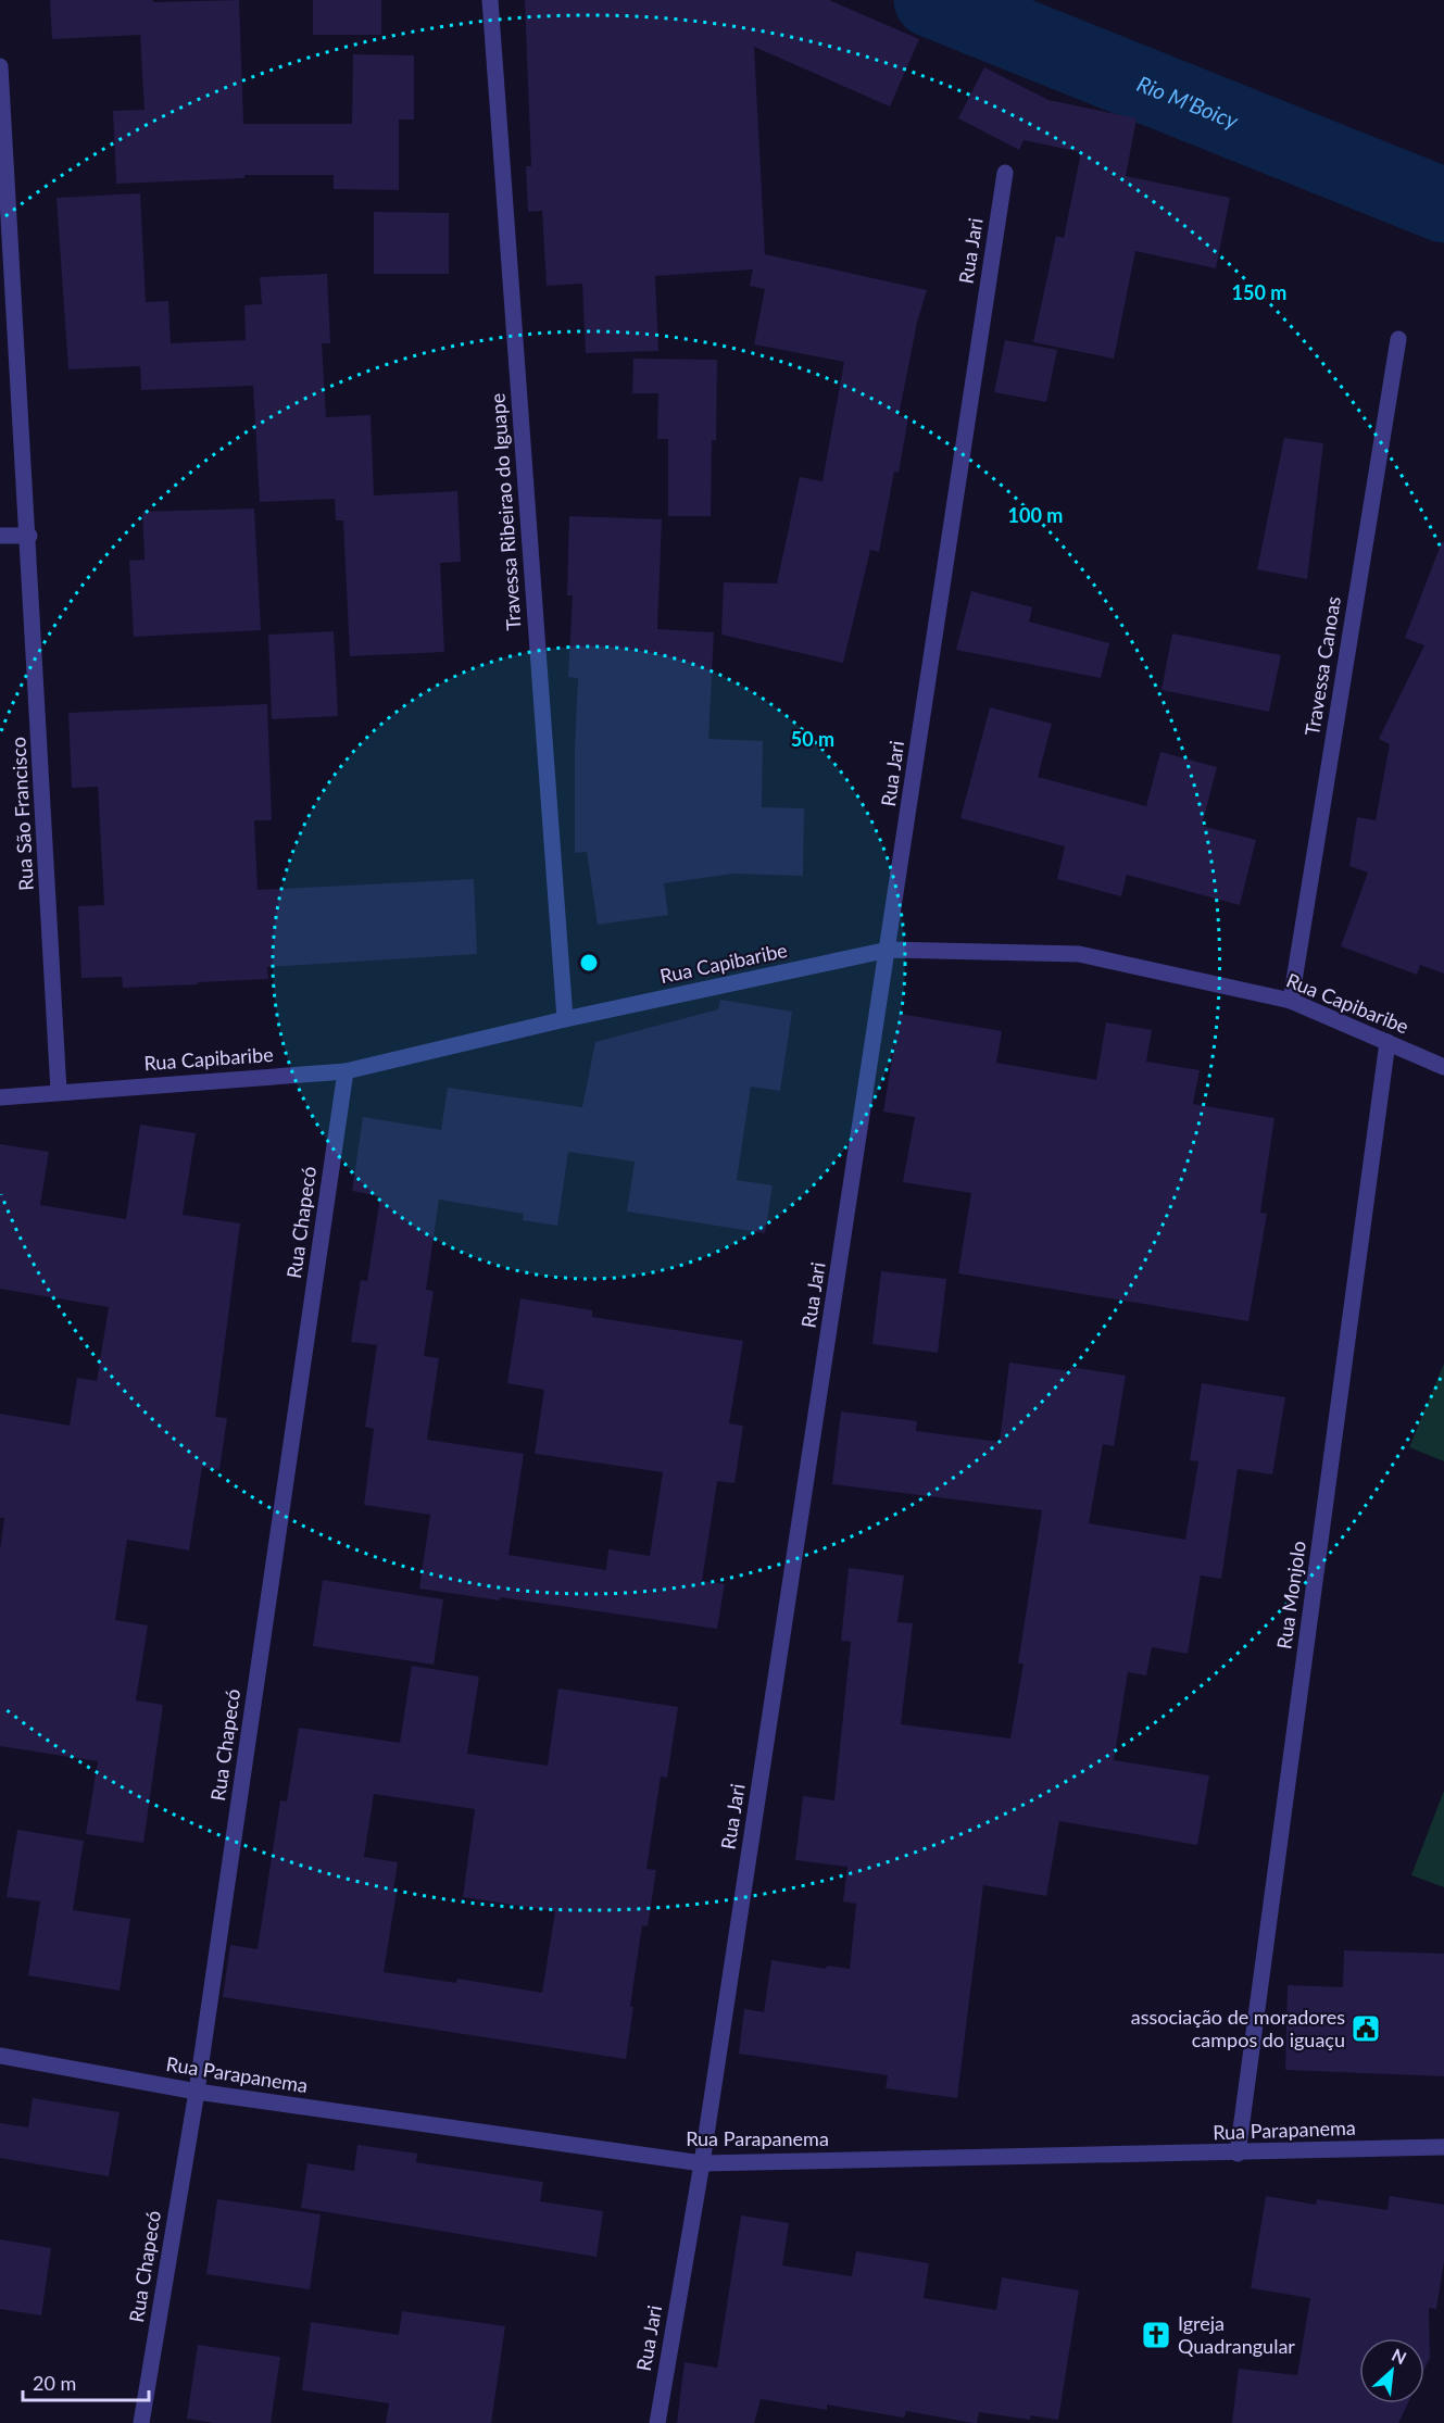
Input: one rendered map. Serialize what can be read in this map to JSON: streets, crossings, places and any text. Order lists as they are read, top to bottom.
{
  "streets": {
    "street": [
      "Rua Jari",
      "Travessa Ribeirao do Iguape",
      "Travessa Canoas",
      "Rua São Francisco",
      "Rua Capibaribe",
      "Rua Chapecó",
      "Rua Monjolo",
      "Rua Parapanema"
    ]
  },
  "crossings": [
    ["Rua Jari", "Rua Capibaribe"],
    ["Rua Jari", "Rua Parapanema"],
    ["Travessa Ribeirao do Iguape", "Rua Capibaribe"],
    ["Travessa Canoas", "Rua Capibaribe"],
    ["Rua São Francisco", "Rua Capibaribe"],
    ["Rua Capibaribe", "Rua Chapecó"],
    ["Rua Capibaribe", "Rua Monjolo"],
    ["Rua Chapecó", "Rua Parapanema"],
    ["Rua Monjolo", "Rua Parapanema"]
  ],
  "water": ["Rio M'Boicy"],
  "places": {
    "public building": ["associação de moradores campos do iguaçu"],
    "church": ["Igreja Quadrangular"]
  },
  "scale_bar": "20 m",
  "north": "top right",
  "rings": ["150 m", "100 m", "50 m"]
}
